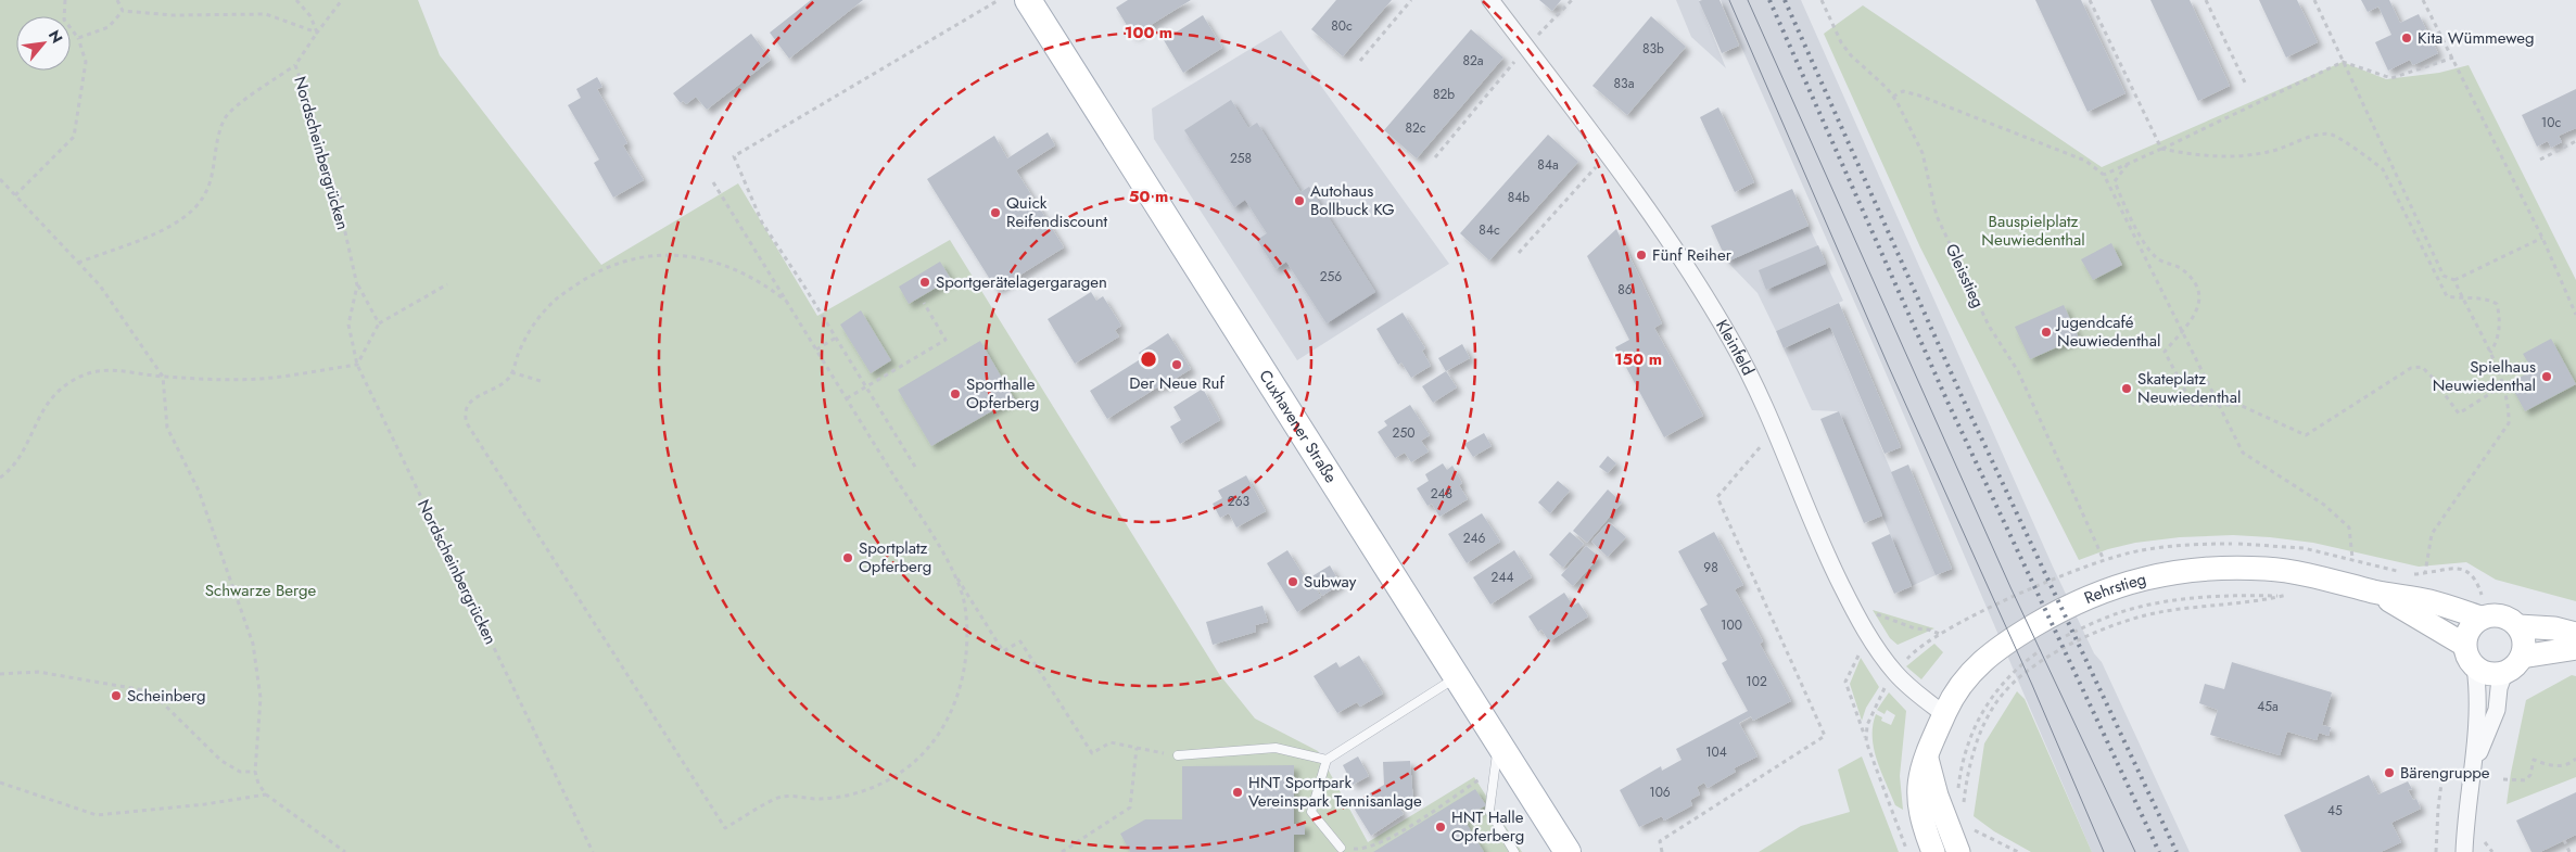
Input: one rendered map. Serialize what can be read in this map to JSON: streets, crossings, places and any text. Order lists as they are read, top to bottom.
{
  "streets": {
    "main road": ["Cuxhavener Straße"],
    "street": ["Kleinfeld", "Rehrstieg"],
    "path": ["Nordscheinbergrücken", "Gleisstieg"]
  },
  "crossings": [
    ["Kleinfeld", "Rehrstieg"]
  ],
  "parks": ["Bauspielplatz Neuwiedenthal", "Schwarze Berge"],
  "places": [
    "Kita Wümmeweg",
    "Autohaus Bollbuck KG",
    "Quick Reifendiscount",
    "Fünf Reiher",
    "Sportgerätelagergaragen",
    "Jugendcafé Neuwiedenthal",
    "Der Neue Ruf",
    "Spielhaus Neuwiedenthal",
    "Skateplatz Neuwiedenthal",
    "Sporthalle Opferberg",
    "Sportplatz Opferberg",
    "Subway",
    "Scheinberg",
    "Bärengruppe",
    "HNT Sportpark Vereinspark Tennisanlage",
    "HNT Halle Opferberg"
  ],
  "house_numbers": [
    "80c",
    "83b",
    "82a",
    "83a",
    "82b",
    "10c",
    "82c",
    "258",
    "84a",
    "84b",
    "84c",
    "256",
    "86",
    "250",
    "248",
    "263",
    "246",
    "98",
    "244",
    "100",
    "102",
    "45a",
    "104",
    "106",
    "45"
  ],
  "north": "top right",
  "rings": ["100 m", "50 m", "150 m"]
}
